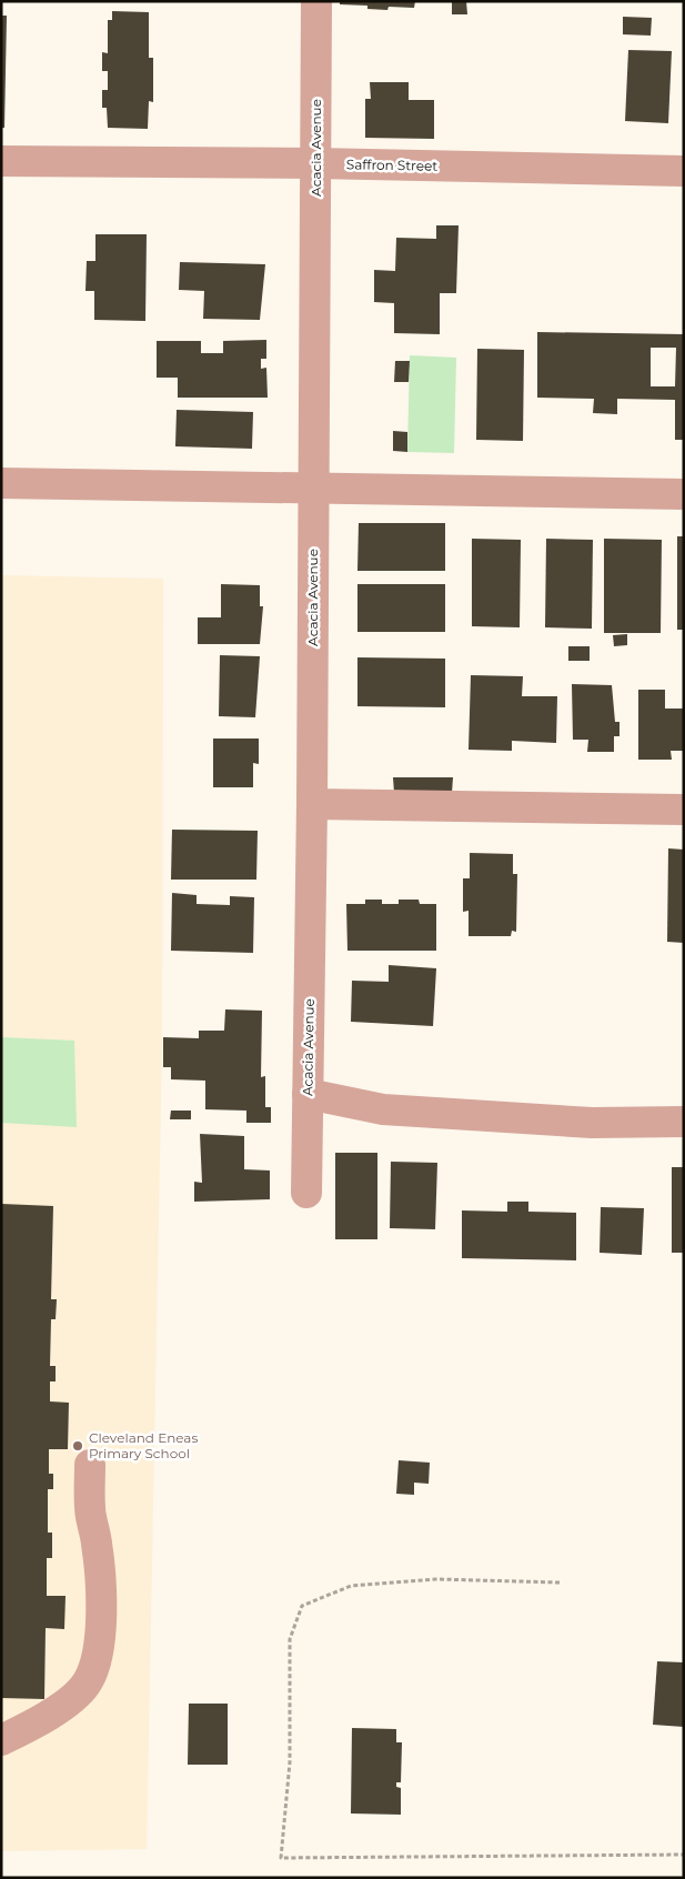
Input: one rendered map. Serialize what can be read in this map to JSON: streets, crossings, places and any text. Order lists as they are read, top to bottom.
{
  "streets": {
    "street": ["Acacia Avenue", "Saffron Street"]
  },
  "crossings": [
    ["Acacia Avenue", "Saffron Street"]
  ],
  "places": ["Cleveland Eneas Primary School"]
}
